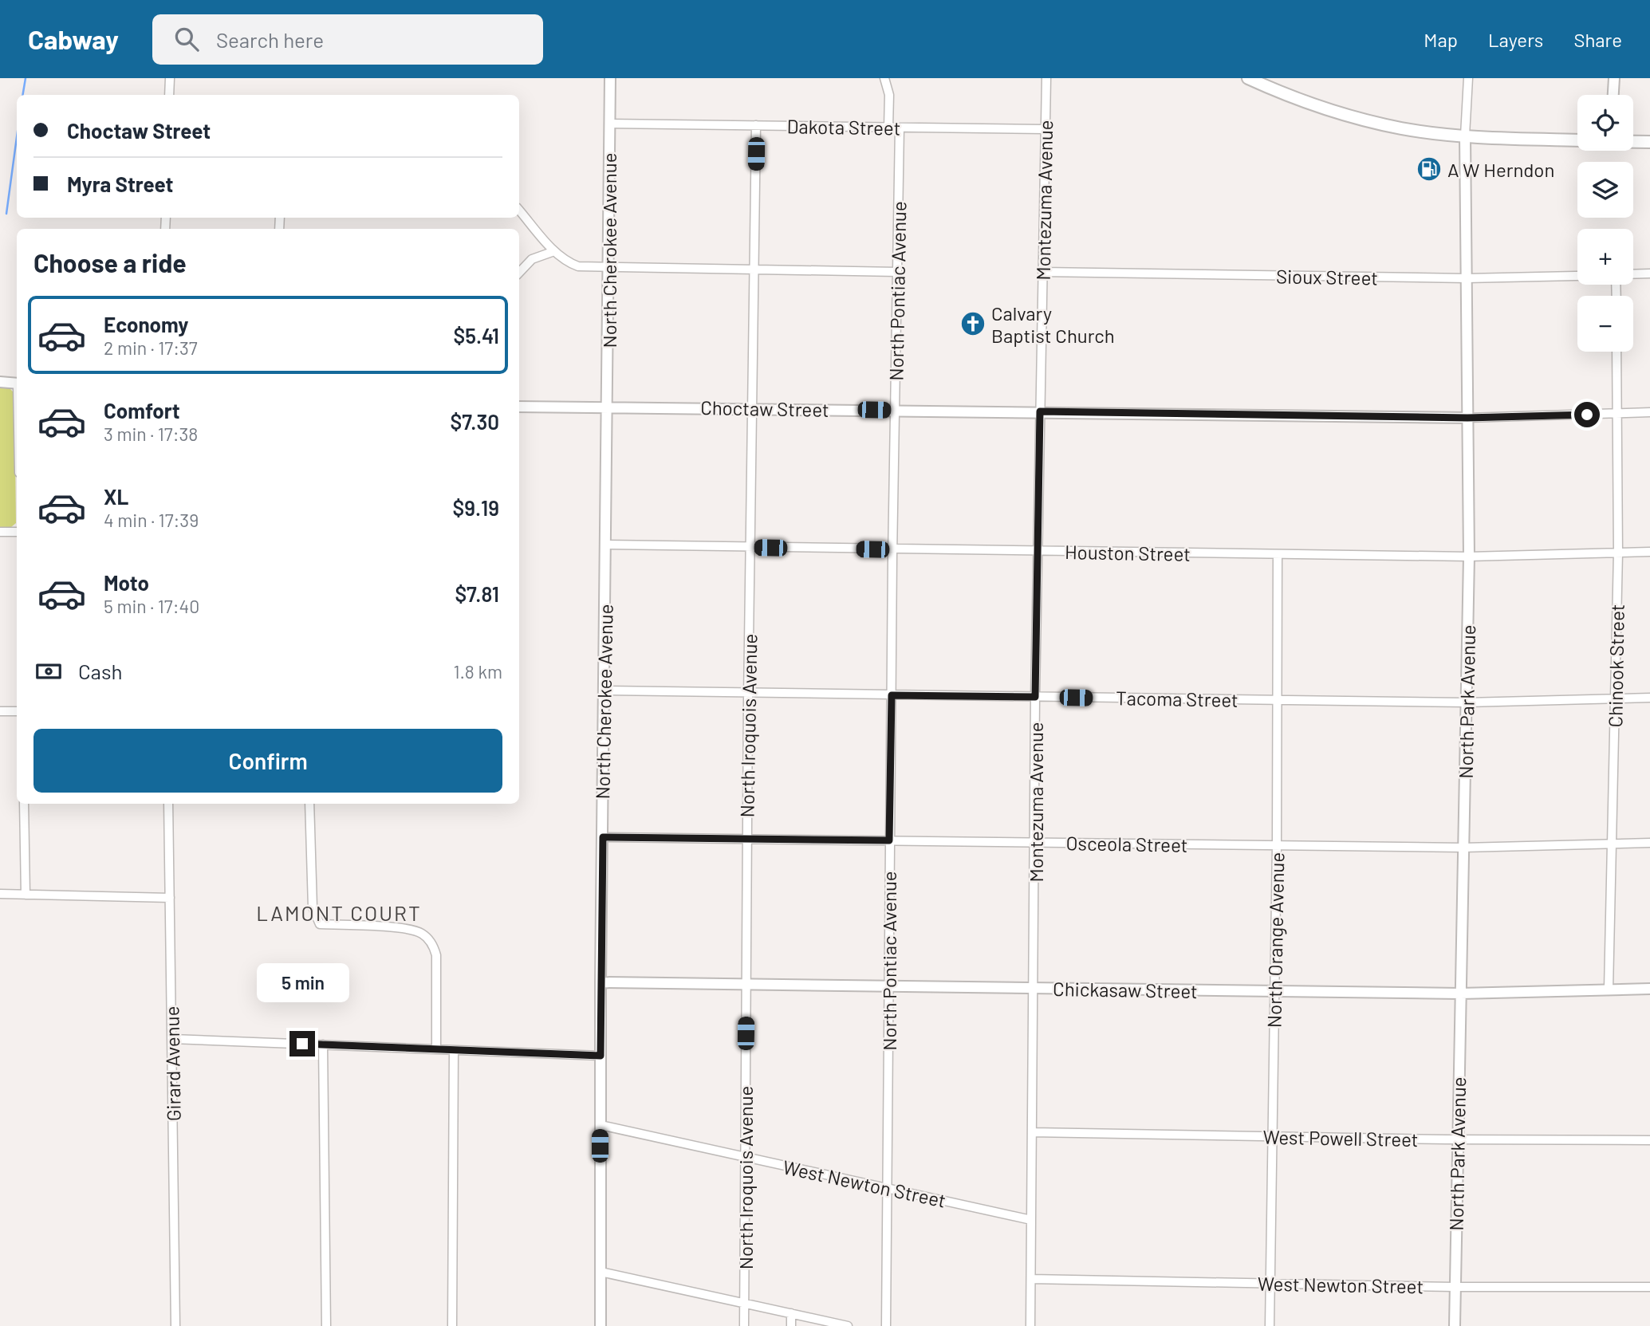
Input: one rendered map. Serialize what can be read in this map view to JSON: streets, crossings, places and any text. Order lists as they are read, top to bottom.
{
  "streets": {
    "street": [
      "Dakota Street",
      "Montezuma Avenue",
      "North Cherokee Avenue",
      "Sioux Street",
      "North Pontiac Avenue",
      "Choctaw Street",
      "Houston Street",
      "Chinook Street",
      "Tacoma Street",
      "North Park Avenue",
      "North Iroquois Avenue",
      "Osceola Street",
      "North Orange Avenue",
      "Chickasaw Street",
      "Girard Avenue",
      "West Powell Street",
      "West Newton Street"
    ]
  },
  "crossings": [
    ["Dakota Street", "Montezuma Avenue"],
    ["Dakota Street", "North Cherokee Avenue"],
    ["Dakota Street", "North Pontiac Avenue"],
    ["Dakota Street", "North Iroquois Avenue"],
    ["Montezuma Avenue", "Sioux Street"],
    ["Montezuma Avenue", "Choctaw Street"],
    ["Montezuma Avenue", "Houston Street"],
    ["Montezuma Avenue", "Tacoma Street"],
    ["Montezuma Avenue", "Osceola Street"],
    ["Montezuma Avenue", "Chickasaw Street"],
    ["Montezuma Avenue", "West Powell Street"],
    ["Montezuma Avenue", "West Newton Street"],
    ["North Cherokee Avenue", "Choctaw Street"],
    ["North Cherokee Avenue", "Houston Street"],
    ["North Cherokee Avenue", "Tacoma Street"],
    ["North Cherokee Avenue", "Osceola Street"],
    ["North Cherokee Avenue", "Chickasaw Street"],
    ["North Cherokee Avenue", "West Newton Street"],
    ["Sioux Street", "North Park Avenue"],
    ["North Pontiac Avenue", "Choctaw Street"],
    ["North Pontiac Avenue", "Houston Street"],
    ["North Pontiac Avenue", "Tacoma Street"],
    ["North Pontiac Avenue", "Osceola Street"],
    ["North Pontiac Avenue", "Chickasaw Street"],
    ["North Pontiac Avenue", "West Newton Street"],
    ["Choctaw Street", "Chinook Street"],
    ["Choctaw Street", "North Park Avenue"],
    ["Choctaw Street", "North Iroquois Avenue"],
    ["Houston Street", "Chinook Street"],
    ["Houston Street", "North Park Avenue"],
    ["Houston Street", "North Iroquois Avenue"],
    ["Houston Street", "North Orange Avenue"],
    ["Chinook Street", "Tacoma Street"],
    ["Chinook Street", "Osceola Street"],
    ["Chinook Street", "Chickasaw Street"],
    ["Tacoma Street", "North Park Avenue"],
    ["Tacoma Street", "North Iroquois Avenue"],
    ["Tacoma Street", "North Orange Avenue"],
    ["North Park Avenue", "Osceola Street"],
    ["North Park Avenue", "Chickasaw Street"],
    ["North Park Avenue", "West Powell Street"],
    ["North Park Avenue", "West Newton Street"],
    ["North Iroquois Avenue", "Osceola Street"],
    ["North Iroquois Avenue", "Chickasaw Street"],
    ["North Iroquois Avenue", "West Newton Street"],
    ["Osceola Street", "North Orange Avenue"],
    ["North Orange Avenue", "Chickasaw Street"],
    ["North Orange Avenue", "West Powell Street"],
    ["North Orange Avenue", "West Newton Street"]
  ],
  "districts": ["LAMONT COURT"],
  "places": {
    "fuel station": ["A W Herndon"],
    "church": ["Calvary Baptist Church"]
  },
  "page": {
    "header": "Cabway",
    "search": "Search here",
    "nav": ["Map", "Layers", "Share"],
    "map_buttons": ["+", "−"],
    "banner": ["Choctaw Street", "Myra Street"],
    "heading": "Choose a ride",
    "list": [
      {
        "name": "Economy",
        "note": "2 min · 17:37",
        "value": "$5.41"
      },
      {
        "name": "Comfort",
        "note": "3 min · 17:38",
        "value": "$7.30"
      },
      {
        "name": "XL",
        "note": "4 min · 17:39",
        "value": "$9.19"
      },
      {
        "name": "Moto",
        "note": "5 min · 17:40",
        "value": "$7.81"
      }
    ],
    "pay": ["Cash", "1.8 km"],
    "buttons": "Confirm",
    "bubble": "5 min"
  }
}
